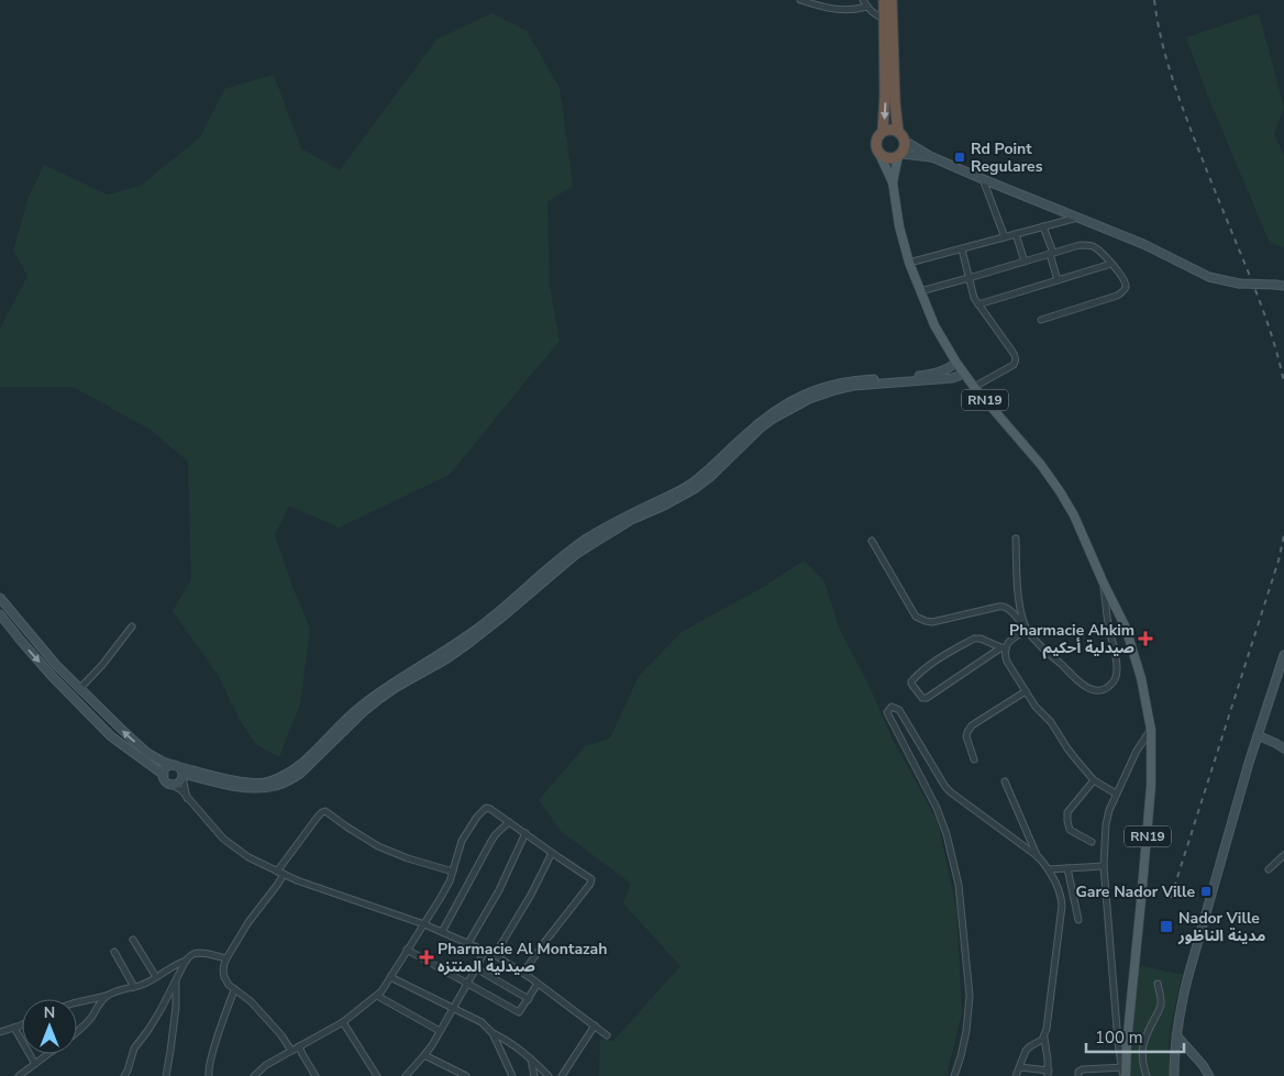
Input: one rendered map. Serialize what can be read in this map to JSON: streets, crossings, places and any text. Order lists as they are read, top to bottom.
{
  "streets": {
    "highway": ["RN19"]
  },
  "places": {
    "transit": ["Rd Point Regulares", "Gare Nador Ville", "Nador Ville مدينة الناظور"],
    "health": ["Pharmacie Ahkim صيدلية أحكيم", "Pharmacie Al Montazah صيدلية المنتزه"]
  },
  "scale_bar": "100 m",
  "north": "top"
}
